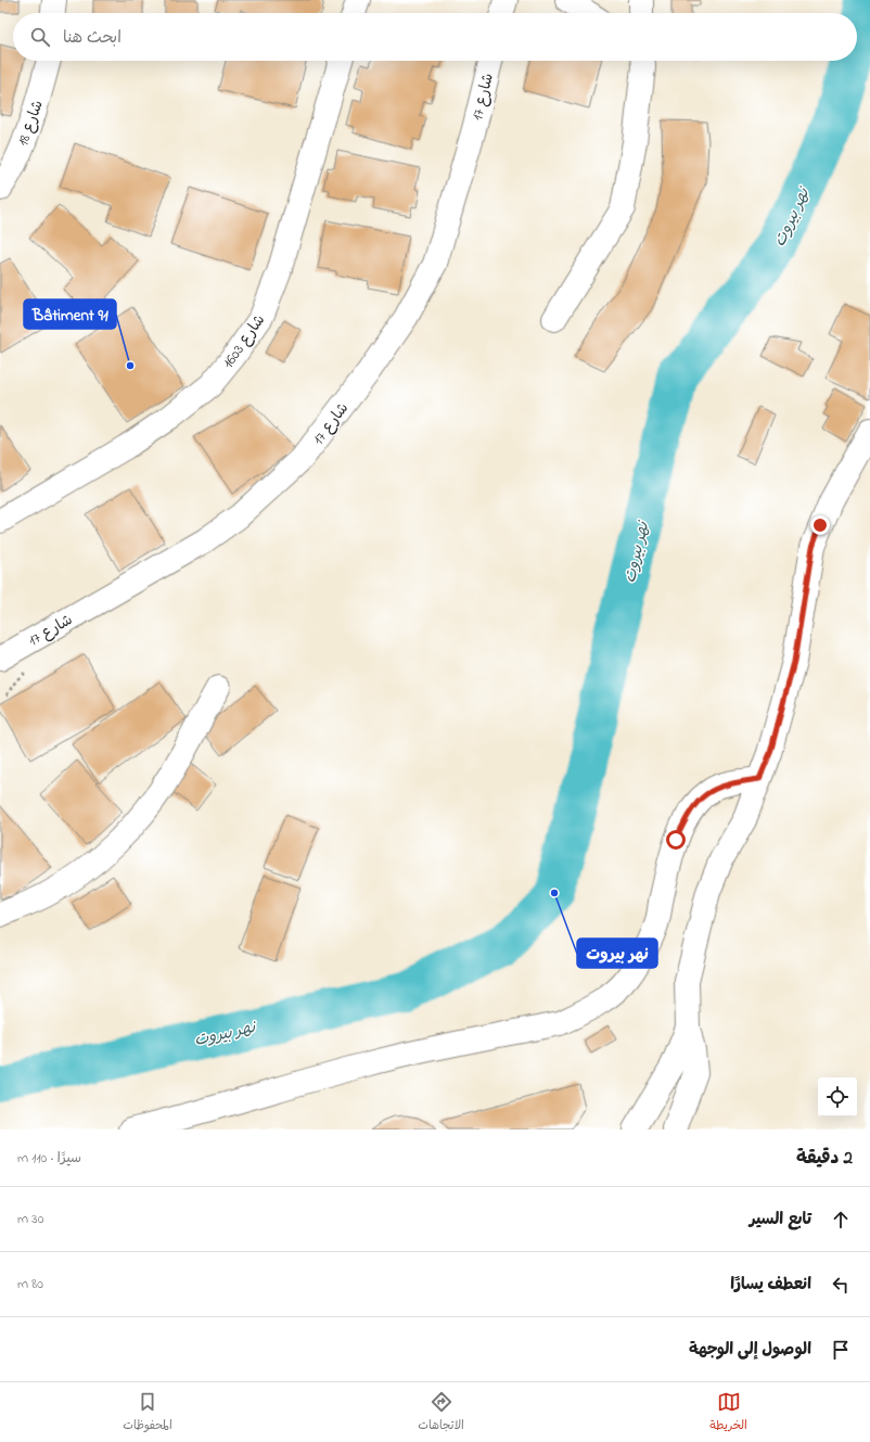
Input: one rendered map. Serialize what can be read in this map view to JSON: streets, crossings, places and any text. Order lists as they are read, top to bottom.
{
  "streets": {
    "street": ["شارع 17", "شارع 18", "شارع 1603"]
  },
  "water": ["نهر بيروت"],
  "places": ["Bâtiment 91", "نهر بيروت"],
  "page": {
    "search": "ابحث هنا",
    "heading": ["2 دقيقة", "سيرًا · 110 m"],
    "list": [
      ["تابع السير", "30 m"],
      ["انعطف يسارًا", "80 m"],
      "الوصول إلى الوجهة"
    ],
    "nav": ["الخريطة", "الاتجاهات", "المحفوظات"]
  }
}
